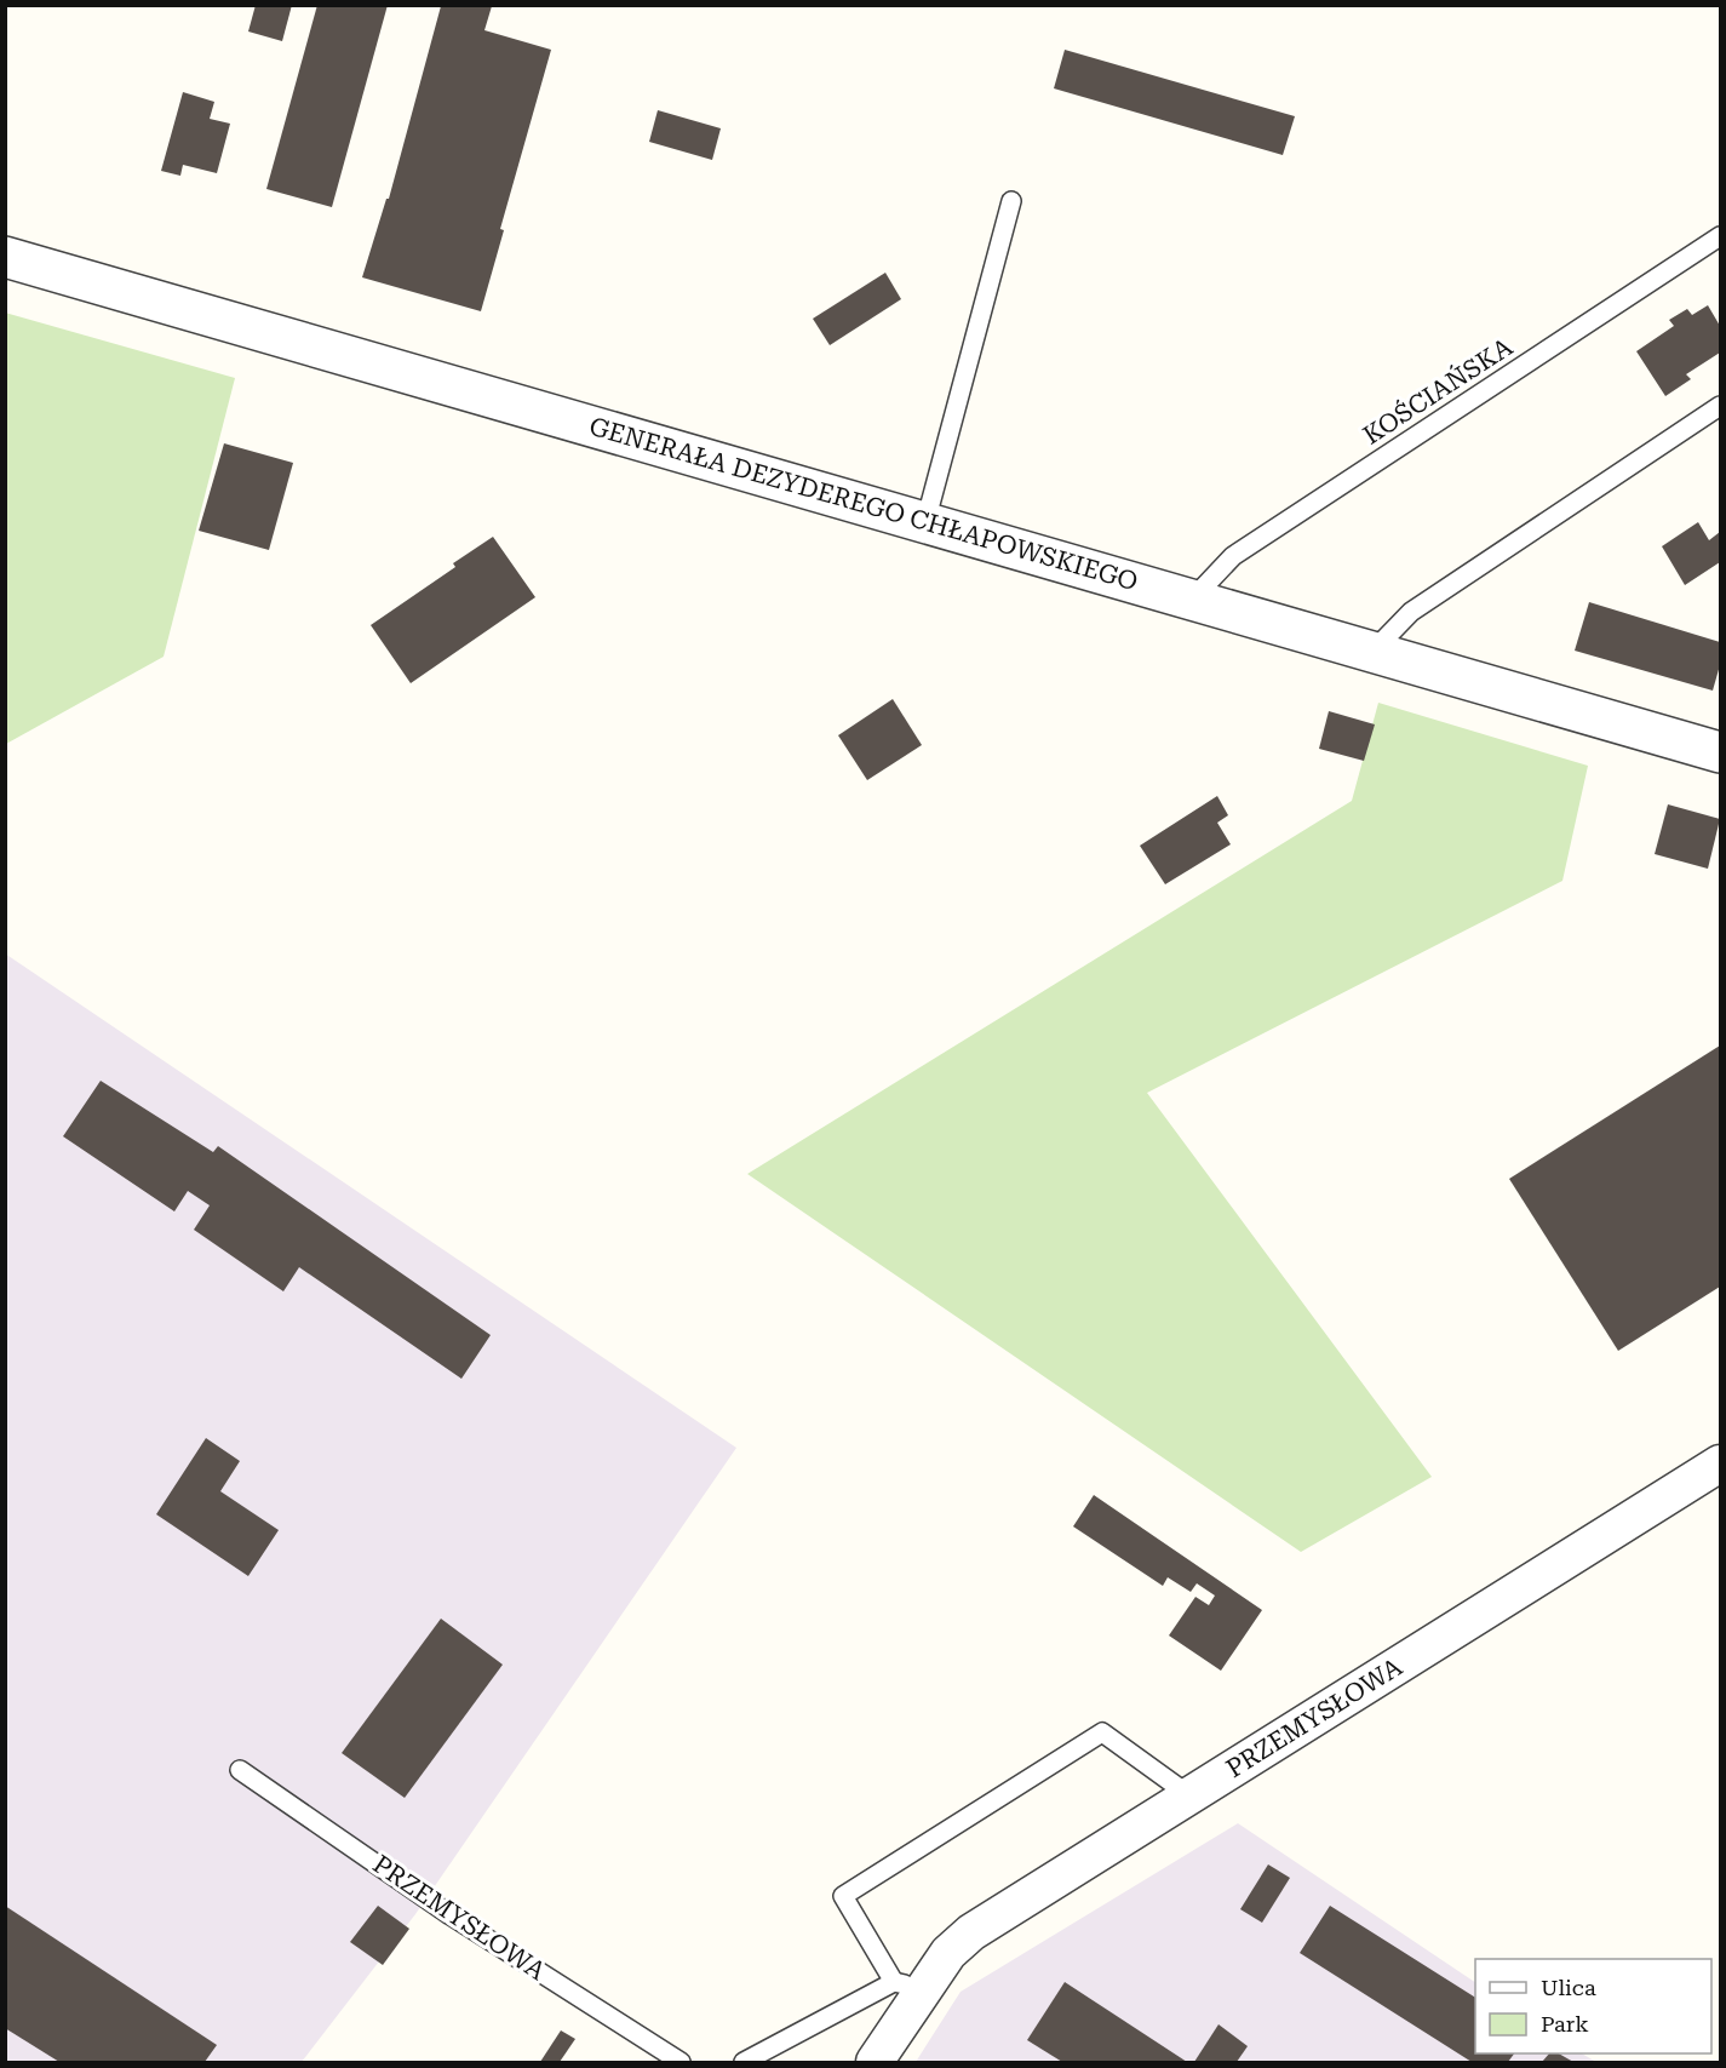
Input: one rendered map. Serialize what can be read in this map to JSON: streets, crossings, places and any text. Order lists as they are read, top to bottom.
{
  "streets": {
    "street": ["GENERAŁA DEZYDEREGO CHŁAPOWSKIEGO", "PRZEMYSŁOWA"],
    "lane": ["KOŚCIAŃSKA"]
  },
  "crossings": [
    ["KOŚCIAŃSKA", "GENERAŁA DEZYDEREGO CHŁAPOWSKIEGO"]
  ],
  "legend": ["Ulica", "Park"]
}
